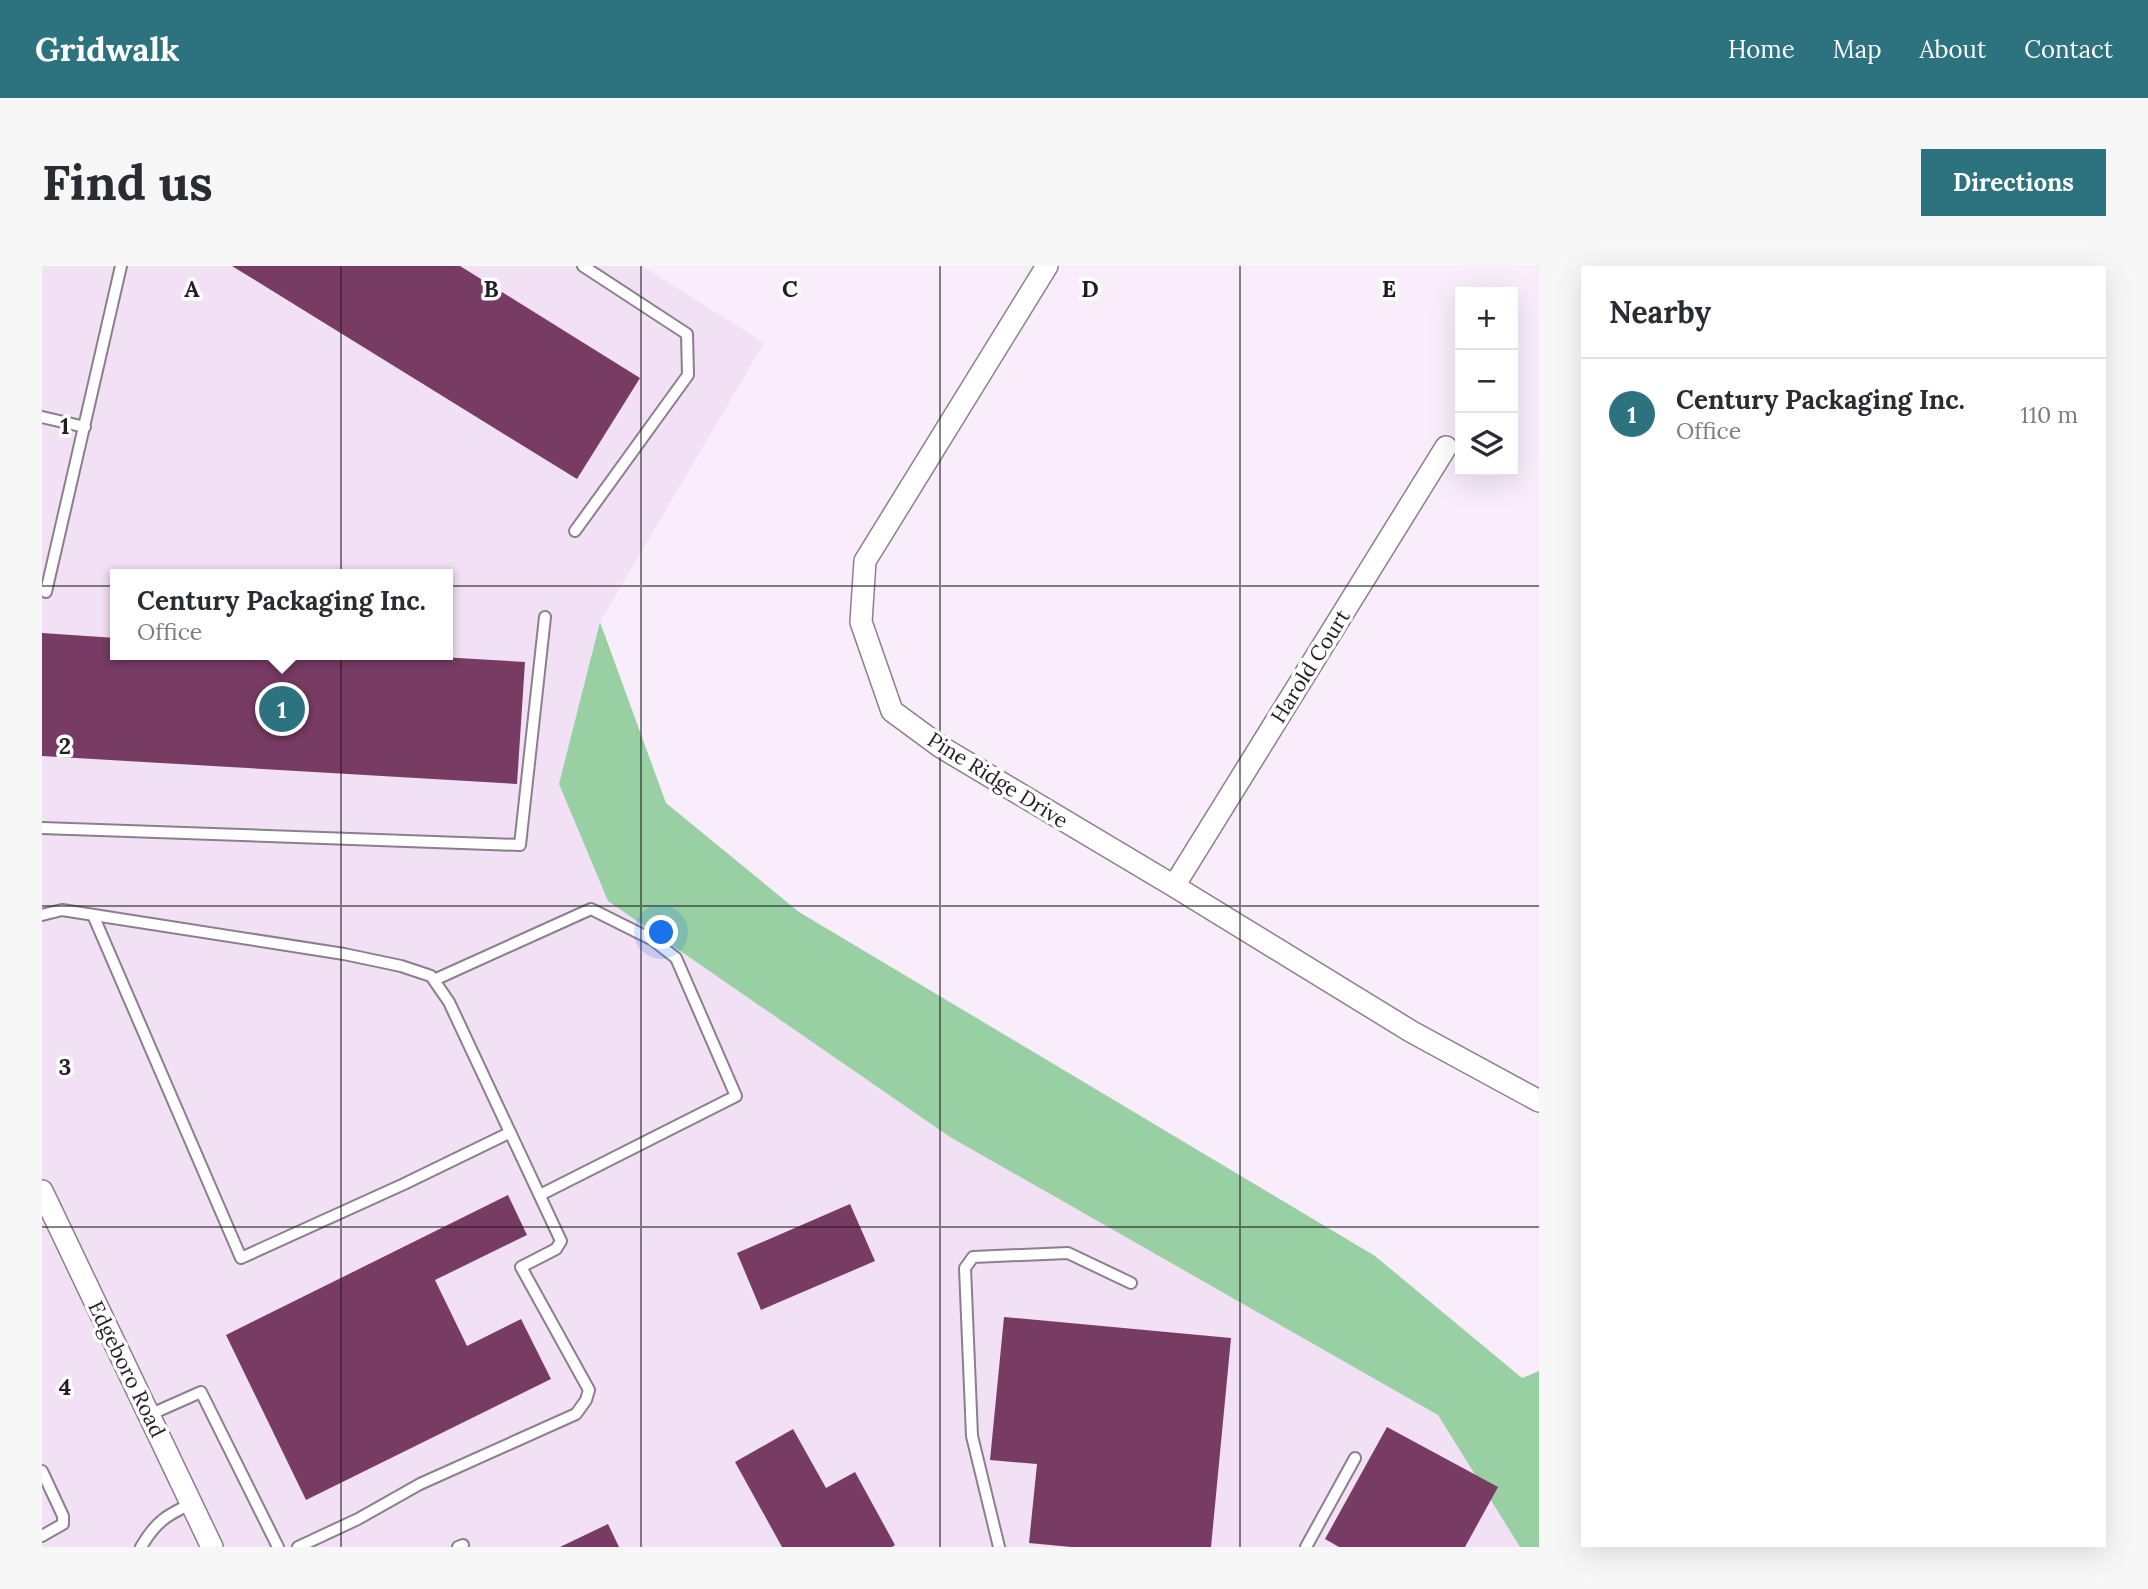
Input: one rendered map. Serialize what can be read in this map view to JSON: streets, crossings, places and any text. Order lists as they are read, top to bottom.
{
  "streets": {
    "street": ["Harold Court", "Pine Ridge Drive", "Edgeboro Road"]
  },
  "crossings": [
    ["Harold Court", "Pine Ridge Drive"]
  ],
  "page": {
    "header": "Gridwalk",
    "nav": [
      "Home",
      "Map",
      "About",
      "Contact"
    ],
    "buttons": "Directions",
    "title": "Find us",
    "heading": "Nearby",
    "map_buttons": ["+", "−"],
    "list": [
      {
        "mark": "1",
        "name": "Century Packaging Inc.",
        "note": "Office",
        "value": "110 m"
      }
    ],
    "popup": ["Century Packaging Inc.", "Office"],
    "pins": "1"
  },
  "grid": {
    "columns": [
      "A",
      "B",
      "C",
      "D",
      "E"
    ],
    "rows": [
      "1",
      "2",
      "3",
      "4"
    ]
  }
}
